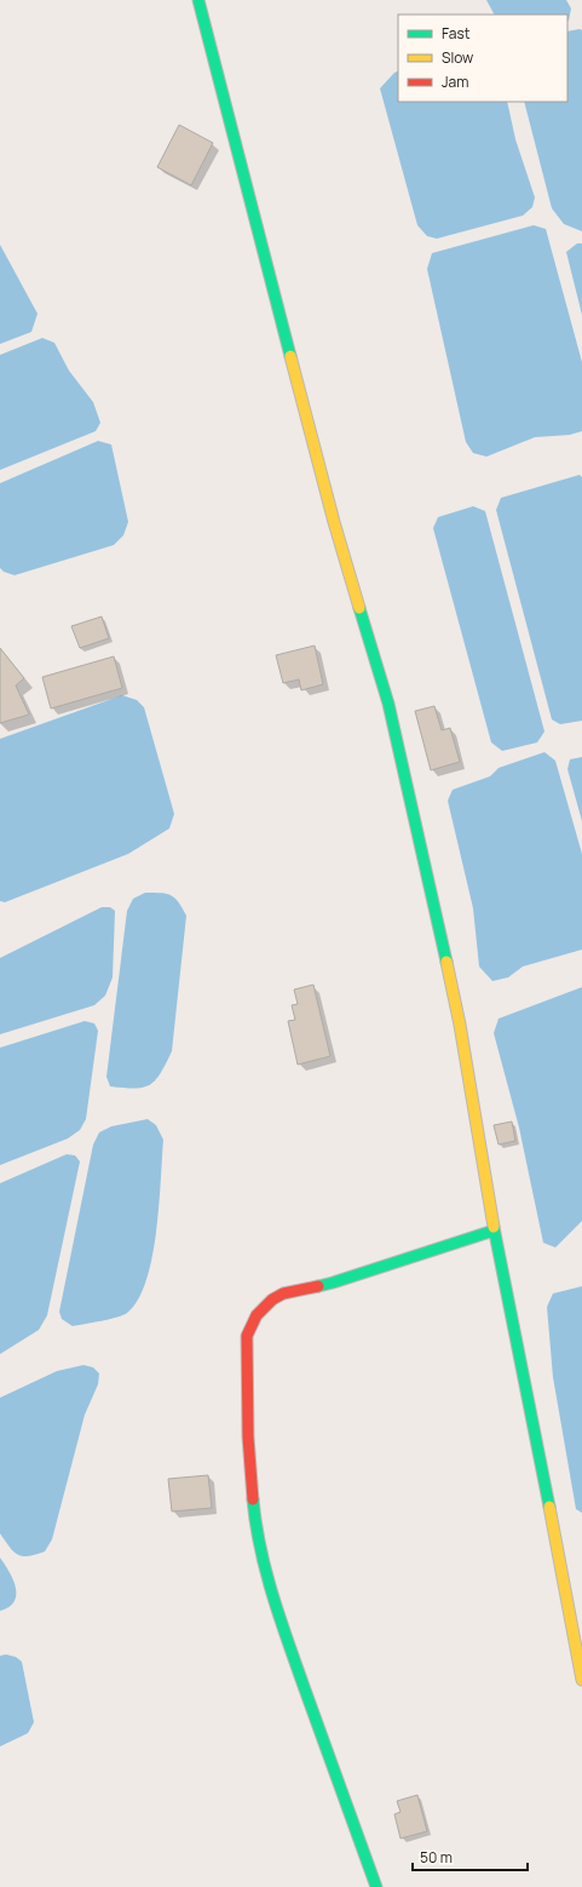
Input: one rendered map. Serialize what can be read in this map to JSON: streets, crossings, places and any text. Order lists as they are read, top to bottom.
{
  "legend": ["Fast", "Slow", "Jam"],
  "scale_bar": "50 m"
}
